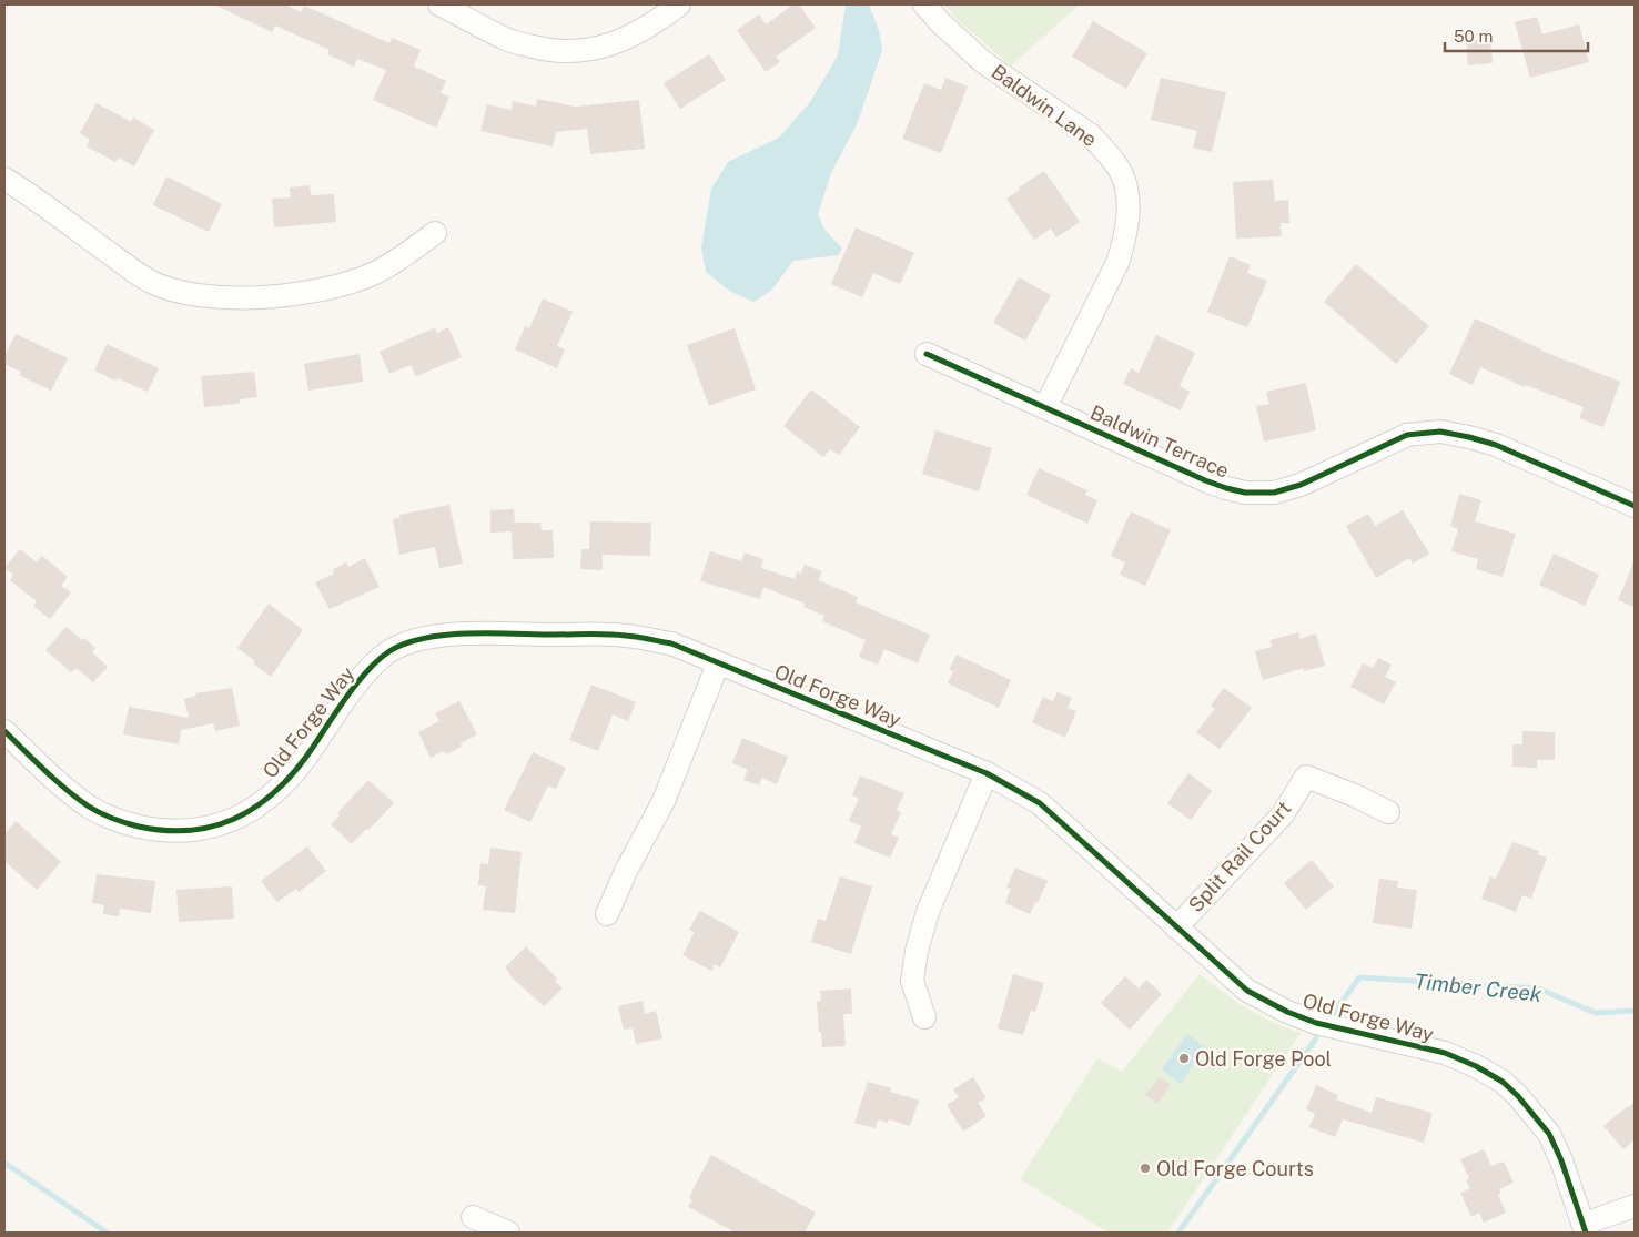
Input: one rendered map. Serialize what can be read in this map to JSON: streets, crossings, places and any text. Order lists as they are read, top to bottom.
{
  "streets": {
    "street": [
      "Baldwin Lane",
      "Baldwin Terrace",
      "Old Forge Way",
      "Split Rail Court"
    ]
  },
  "crossings": [
    ["Baldwin Lane", "Baldwin Terrace"],
    ["Old Forge Way", "Split Rail Court"]
  ],
  "water": ["Timber Creek"],
  "places": ["Old Forge Pool", "Old Forge Courts"],
  "scale_bar": "50 m"
}
